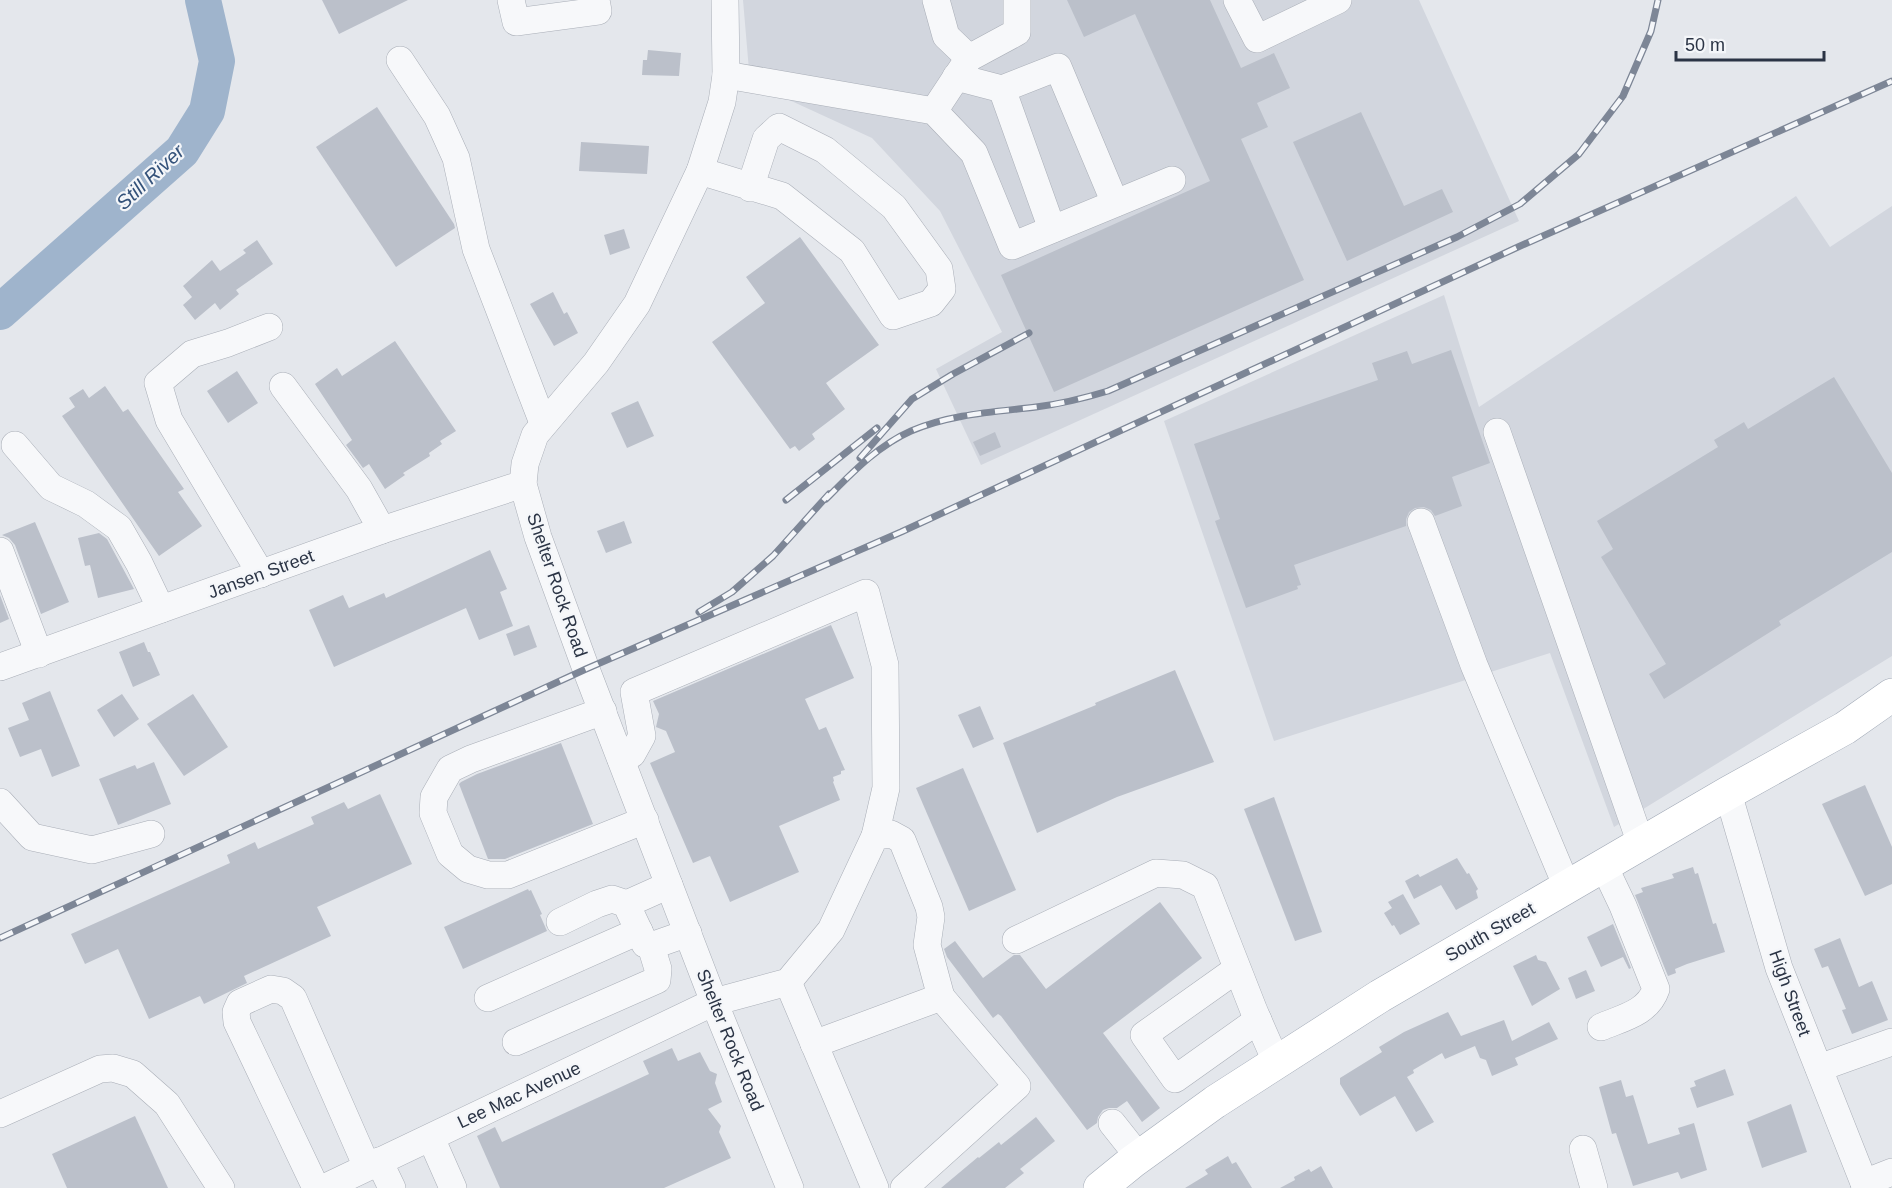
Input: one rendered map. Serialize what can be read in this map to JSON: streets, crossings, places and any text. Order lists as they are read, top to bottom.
{
  "streets": {
    "main road": ["South Street"],
    "street": [
      "Jansen Street",
      "Shelter Rock Road",
      "High Street",
      "Lee Mac Avenue"
    ]
  },
  "crossings": [
    ["Jansen Street", "Shelter Rock Road"],
    ["Shelter Rock Road", "Lee Mac Avenue"],
    ["South Street", "High Street"]
  ],
  "water": ["Still River"],
  "scale_bar": "50 m"
}
